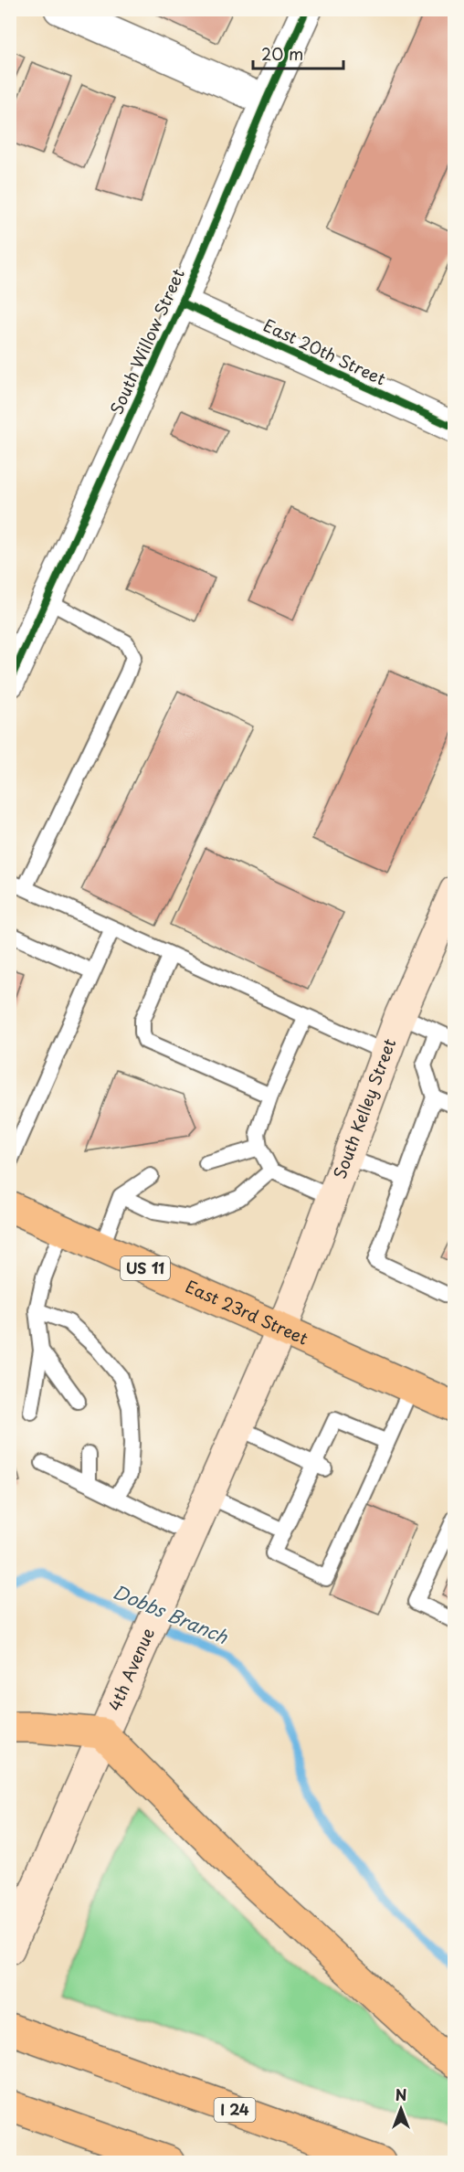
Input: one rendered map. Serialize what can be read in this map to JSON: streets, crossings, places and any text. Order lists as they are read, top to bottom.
{
  "streets": {
    "main road": [
      "South Kelley Street",
      "US 11",
      "East 23rd Street",
      "4th Avenue",
      "I 24"
    ],
    "street": ["South Willow Street", "East 20th Street"]
  },
  "crossings": [
    ["South Willow Street", "East 20th Street"],
    ["South Kelley Street", "East 23rd Street"],
    ["South Kelley Street", "4th Avenue"],
    ["East 23rd Street", "4th Avenue"]
  ],
  "water": ["Dobbs Branch"],
  "scale_bar": "20 m",
  "north": "top"
}
